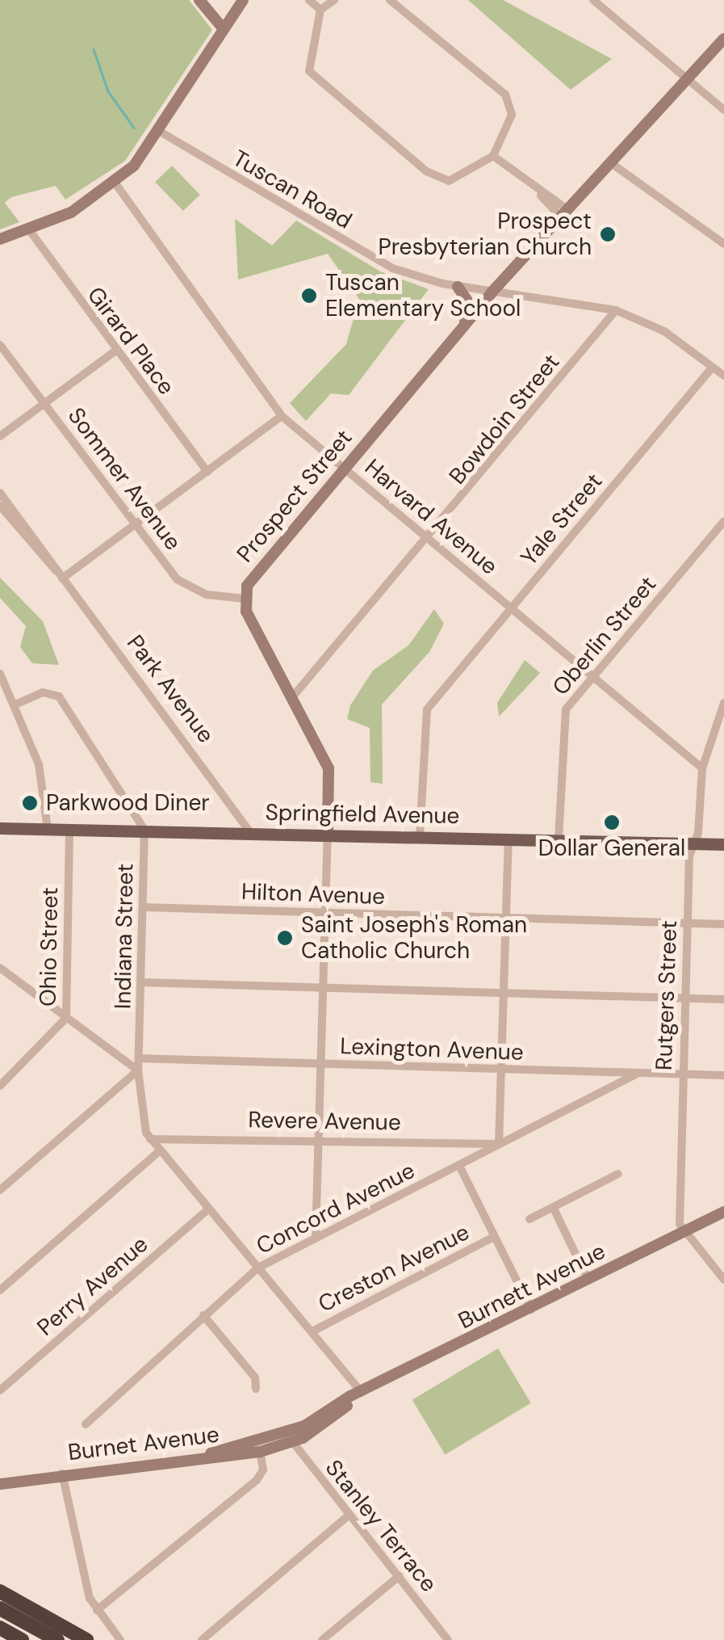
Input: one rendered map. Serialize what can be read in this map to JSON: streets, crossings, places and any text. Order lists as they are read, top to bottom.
{
  "streets": {
    "main road": ["Springfield Avenue"],
    "street": [
      "Tuscan Road",
      "Girard Place",
      "Bowdoin Street",
      "Sommer Avenue",
      "Prospect Street",
      "Harvard Avenue",
      "Yale Street",
      "Oberlin Street",
      "Park Avenue",
      "Hilton Avenue",
      "Indiana Street",
      "Ohio Street",
      "Rutgers Street",
      "Lexington Avenue",
      "Revere Avenue",
      "Concord Avenue",
      "Creston Avenue",
      "Perry Avenue",
      "Burnett Avenue",
      "Burnet Avenue",
      "Stanley Terrace"
    ]
  },
  "crossings": [
    ["Tuscan Road", "Bowdoin Street"],
    ["Tuscan Road", "Prospect Street"],
    ["Tuscan Road", "Yale Street"],
    ["Bowdoin Street", "Prospect Street"],
    ["Bowdoin Street", "Harvard Avenue"],
    ["Sommer Avenue", "Prospect Street"],
    ["Prospect Street", "Harvard Avenue"],
    ["Prospect Street", "Springfield Avenue"],
    ["Prospect Street", "Hilton Avenue"],
    ["Prospect Street", "Lexington Avenue"],
    ["Prospect Street", "Revere Avenue"],
    ["Prospect Street", "Concord Avenue"],
    ["Harvard Avenue", "Yale Street"],
    ["Harvard Avenue", "Oberlin Street"],
    ["Harvard Avenue", "Rutgers Street"],
    ["Yale Street", "Springfield Avenue"],
    ["Oberlin Street", "Springfield Avenue"],
    ["Park Avenue", "Springfield Avenue"],
    ["Springfield Avenue", "Indiana Street"],
    ["Springfield Avenue", "Ohio Street"],
    ["Springfield Avenue", "Rutgers Street"],
    ["Hilton Avenue", "Indiana Street"],
    ["Hilton Avenue", "Rutgers Street"],
    ["Indiana Street", "Lexington Avenue"],
    ["Indiana Street", "Revere Avenue"],
    ["Rutgers Street", "Lexington Avenue"],
    ["Rutgers Street", "Burnett Avenue"],
    ["Lexington Avenue", "Concord Avenue"],
    ["Revere Avenue", "Concord Avenue"],
    ["Burnett Avenue", "Burnet Avenue"],
    ["Burnett Avenue", "Stanley Terrace"],
    ["Burnet Avenue", "Stanley Terrace"]
  ],
  "places": [
    "Prospect Presbyterian Church",
    "Tuscan Elementary School",
    "Parkwood Diner",
    "Dollar General",
    "Saint Joseph's Roman Catholic Church"
  ]
}
